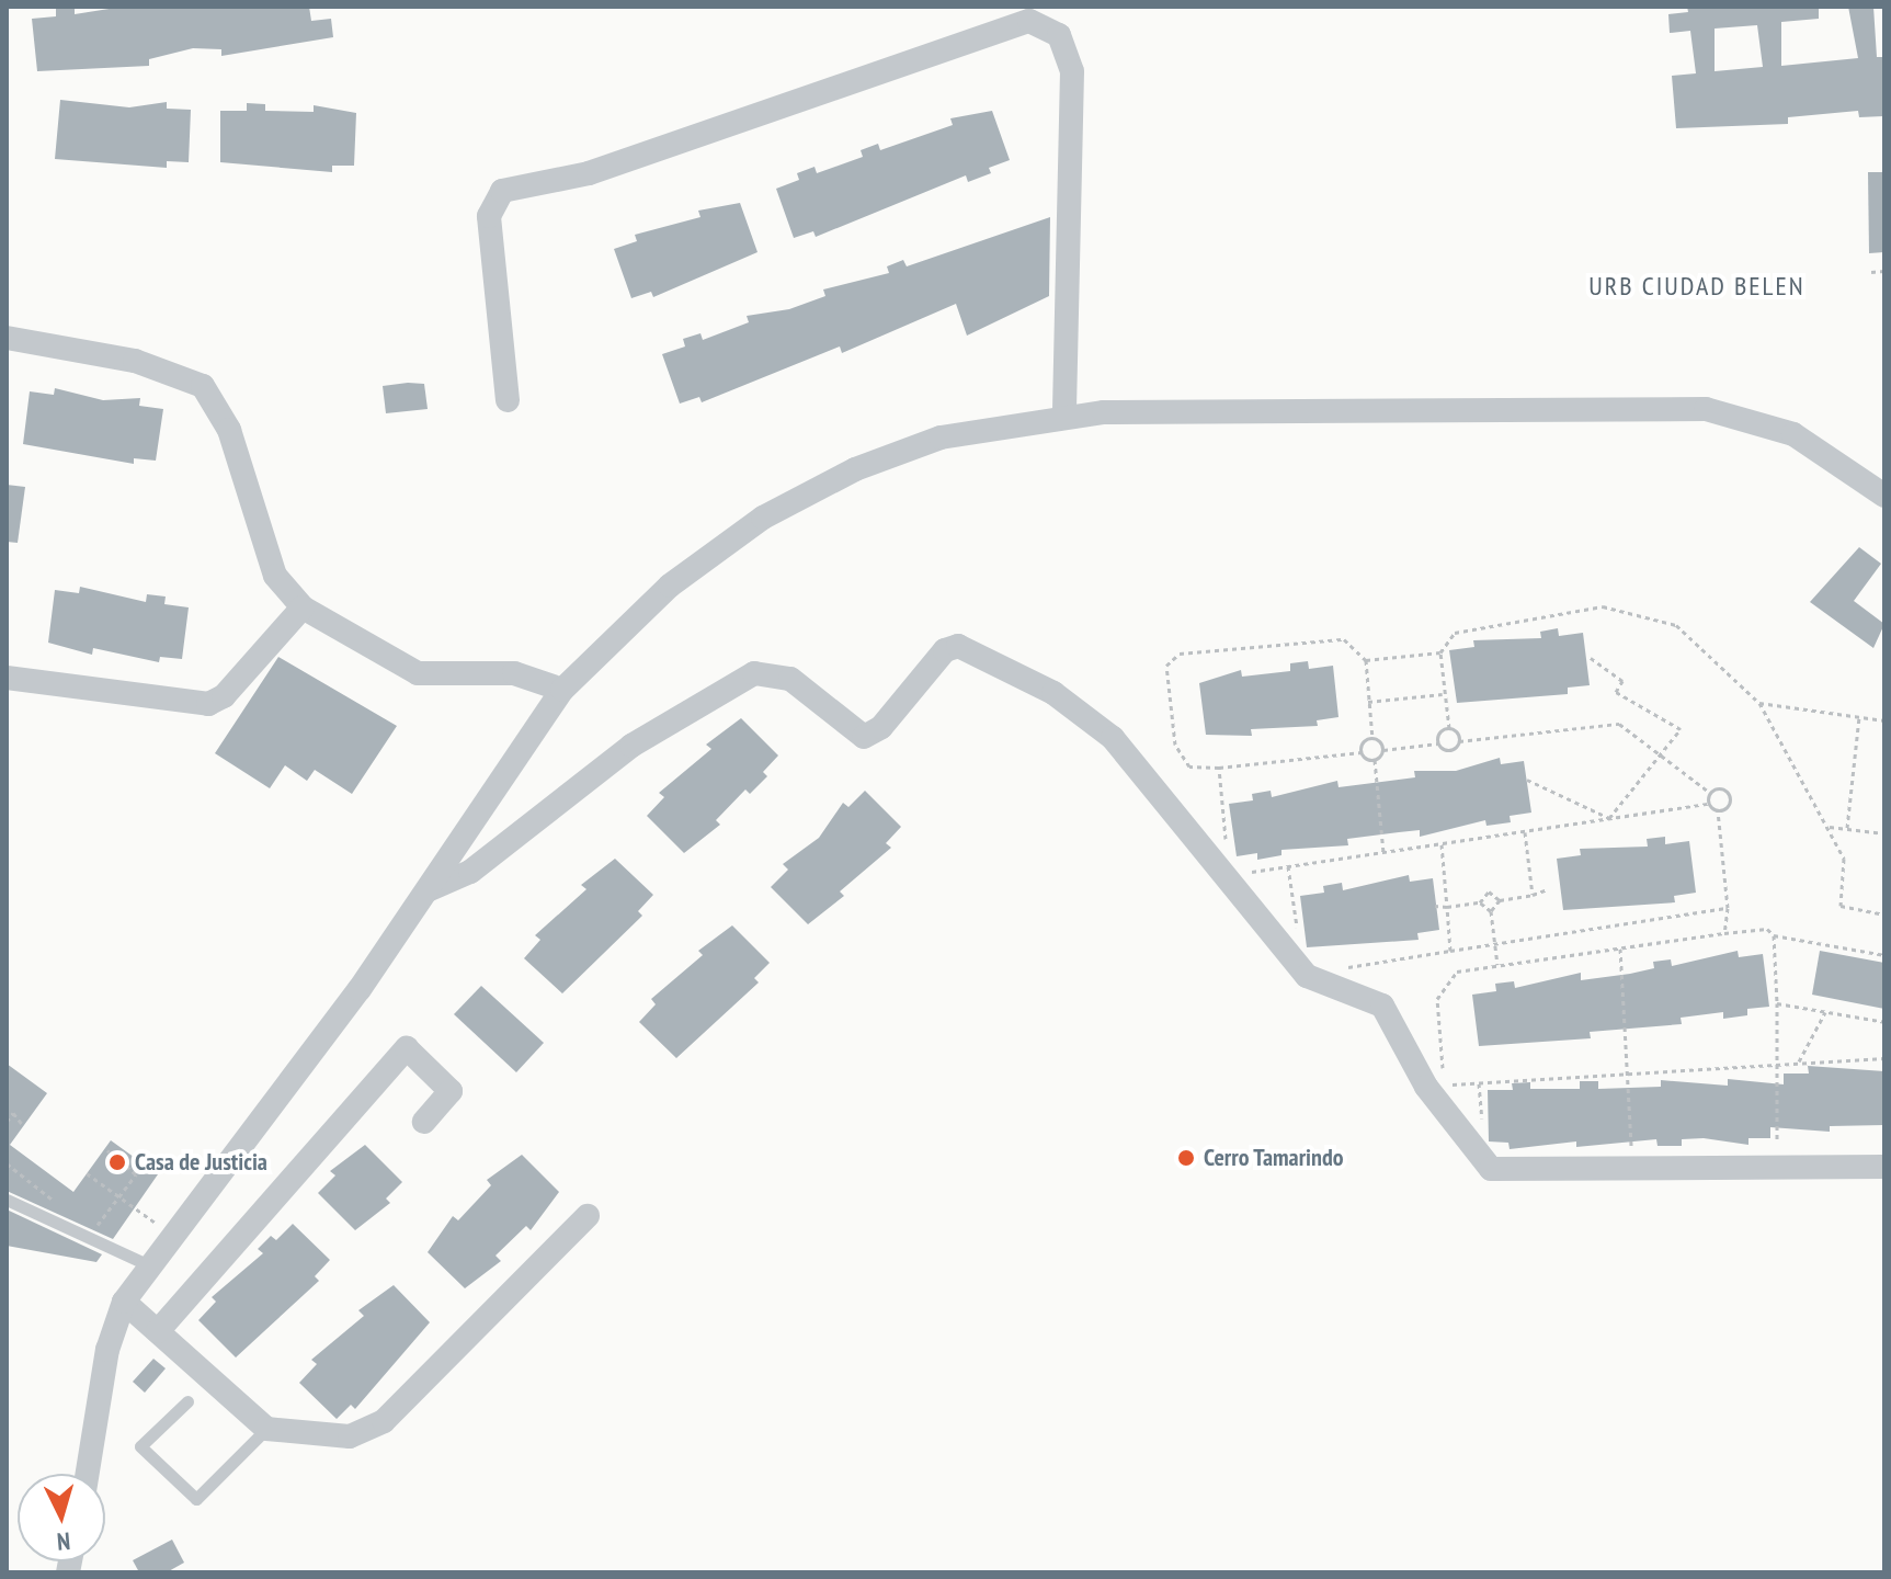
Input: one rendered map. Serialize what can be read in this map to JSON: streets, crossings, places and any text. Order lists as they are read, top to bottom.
{
  "districts": ["URB CIUDAD BELEN"],
  "places": ["Cerro Tamarindo", "Casa de Justicia"],
  "north": "bottom"
}
